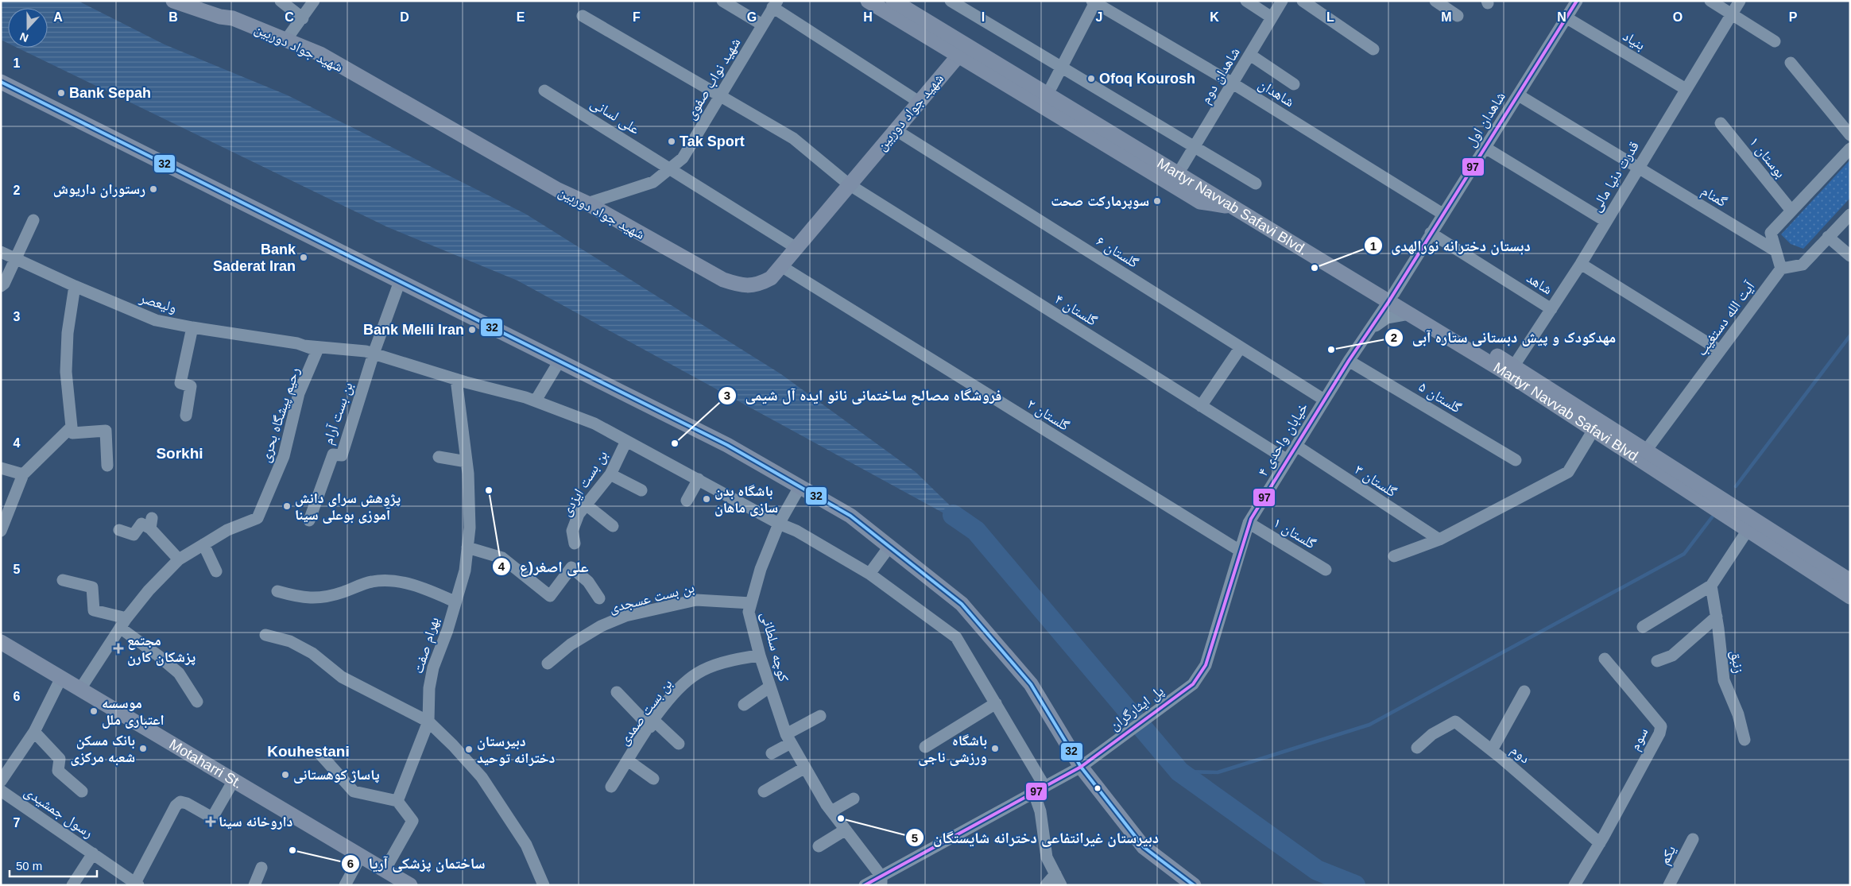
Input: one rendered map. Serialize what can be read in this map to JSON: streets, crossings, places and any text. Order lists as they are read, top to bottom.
{
  "streets": {
    "main road": ["شهید جواد دوربین", "Martyr Navvab Safavi Blvd.", "Motaharri St."],
    "street": [
      "بنیاد",
      "شاهدان دوم",
      "شهید نواب صفوی",
      "شاهدان",
      "علی لسانی",
      "شاهدان اول",
      "بوستان ۱",
      "قدرت دنیا مالی",
      "گمنام",
      "گلستان ۶",
      "شاهد",
      "ولیعصر",
      "گلستان ۴",
      "آیت الله دستغیب",
      "گلستان ۵",
      "بن بست آرام",
      "رحیم پیشگاه بحری",
      "گلستان ۲",
      "خیابان واحدی ۴",
      "گلستان ۳",
      "بن بست ایزدی",
      "گلستان ۱",
      "بن بست عسجدی",
      "بهرام صفت",
      "کوچه سلطانی",
      "زنبق",
      "پل ایثارگران",
      "بن بست صمدی",
      "سوم",
      "دوم",
      "رسول جمشیدی",
      "یکم"
    ]
  },
  "crossings": [
    ["بنیاد", "شاهدان اول"],
    ["بنیاد", "قدرت دنیا مالی"],
    ["شهید جواد دوربین", "شهید نواب صفوی"],
    ["شهید جواد دوربین", "علی لسانی"],
    ["شهید جواد دوربین", "گلستان ۶"],
    ["شهید جواد دوربین", "گلستان ۴"],
    ["شهید جواد دوربین", "گلستان ۲"],
    ["شاهدان دوم", "شاهدان"],
    ["شاهدان دوم", "Martyr Navvab Safavi Blvd."],
    ["شهید نواب صفوی", "علی لسانی"],
    ["شهید نواب صفوی", "گلستان ۴"],
    ["شاهدان", "شاهدان اول"],
    ["شاهدان اول", "گمنام"],
    ["شاهدان اول", "Martyr Navvab Safavi Blvd."],
    ["شاهدان اول", "شاهد"],
    ["شاهدان اول", "خیابان واحدی ۴"],
    ["قدرت دنیا مالی", "گمنام"],
    ["قدرت دنیا مالی", "Martyr Navvab Safavi Blvd."],
    ["قدرت دنیا مالی", "شاهد"],
    ["Martyr Navvab Safavi Blvd.", "آیت الله دستغیب"],
    ["Martyr Navvab Safavi Blvd.", "خیابان واحدی ۴"],
    ["گلستان ۶", "خیابان واحدی ۴"],
    ["ولیعصر", "رحیم پیشگاه بحری"],
    ["گلستان ۴", "خیابان واحدی ۴"],
    ["گلستان ۵", "خیابان واحدی ۴"],
    ["رحیم پیشگاه بحری", "Motaharri St."],
    ["گلستان ۲", "خیابان واحدی ۴"],
    ["خیابان واحدی ۴", "گلستان ۳"],
    ["خیابان واحدی ۴", "گلستان ۱"],
    ["خیابان واحدی ۴", "پل ایثارگران"],
    ["بن بست عسجدی", "کوچه سلطانی"],
    ["کوچه سلطانی", "پل ایثارگران"],
    ["کوچه سلطانی", "بن بست صمدی"],
    ["سوم", "دوم"]
  ],
  "districts": ["Sorkhi", "Kouhestani"],
  "places": {
    "other": [
      "Ofoq Kourosh",
      "Bank Sepah",
      "Tak Sport",
      "رستوران داریوش",
      "سوپرمارکت صحت",
      "Bank Saderat Iran",
      "دبستان دخترانه نورالهدی",
      "Bank Melli Iran",
      "مهدکودک و پیش دبستانی ستاره آبی",
      "فروشگاه مصالح ساختمانی نانو ایده آل شیمی",
      "علی اصغر(ع",
      "باشگاه بدن سازی ماهان",
      "پژوهش سرای دانش آموزی بوعلی سینا",
      "موسسه اعتباری ملل",
      "بانک مسکن شعبه مرکزی",
      "باشگاه ورزشی ناجی",
      "دبیرستان دخترانه توحید",
      "پاساژ کوهستانی",
      "دبیرستان غیرانتفاعی دخترانه شایستگان",
      "ساختمان پزشکی آریا"
    ],
    "health": ["مجتمع پزشکان کارن", "داروخانه سینا"]
  },
  "lines": ["transit line 97", "transit line 32"],
  "scale_bar": "50 m",
  "north": "bottom",
  "grid": {
    "columns": [
      "A",
      "B",
      "C",
      "D",
      "E",
      "F",
      "G",
      "H",
      "I",
      "J",
      "K",
      "L",
      "M",
      "N",
      "O",
      "P"
    ],
    "rows": [
      "1",
      "2",
      "3",
      "4",
      "5",
      "6",
      "7"
    ]
  }
}
